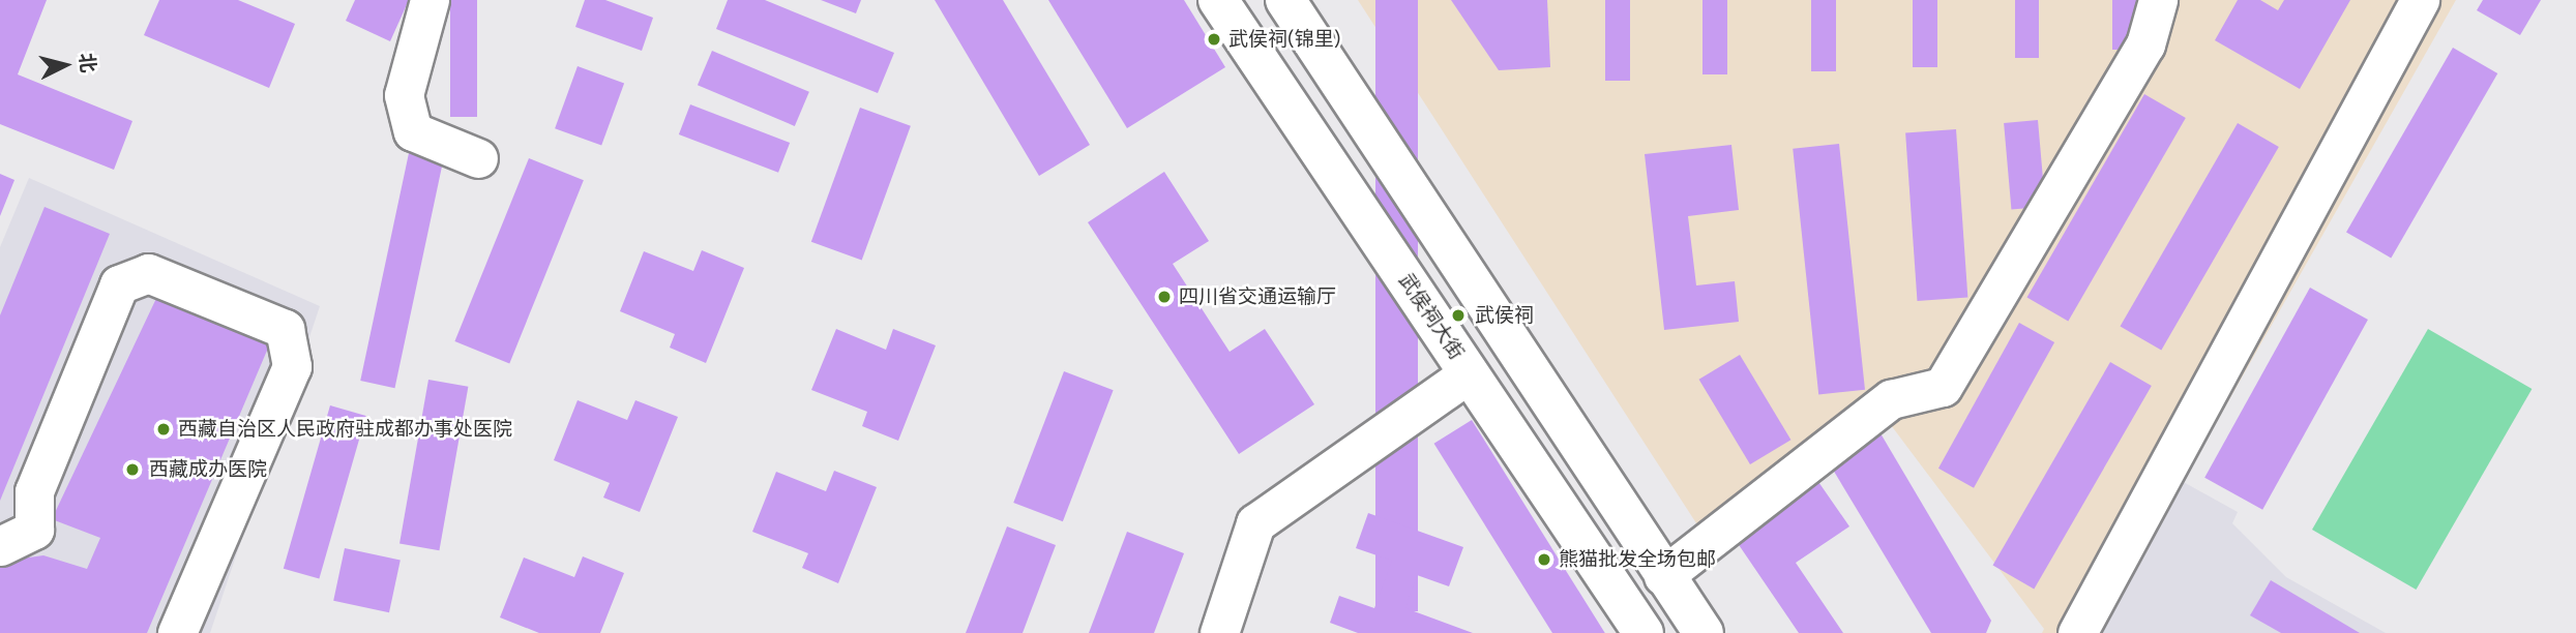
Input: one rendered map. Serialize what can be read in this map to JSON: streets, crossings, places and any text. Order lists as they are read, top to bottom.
{
  "streets": {
    "main road": ["武侯祠大街"]
  },
  "places": [
    "武侯祠(锦里)",
    "四川省交通运输厅",
    "武侯祠",
    "西藏自治区人民政府驻成都办事处医院",
    "西藏成办医院",
    "熊猫批发全场包邮"
  ],
  "north": "right"
}
